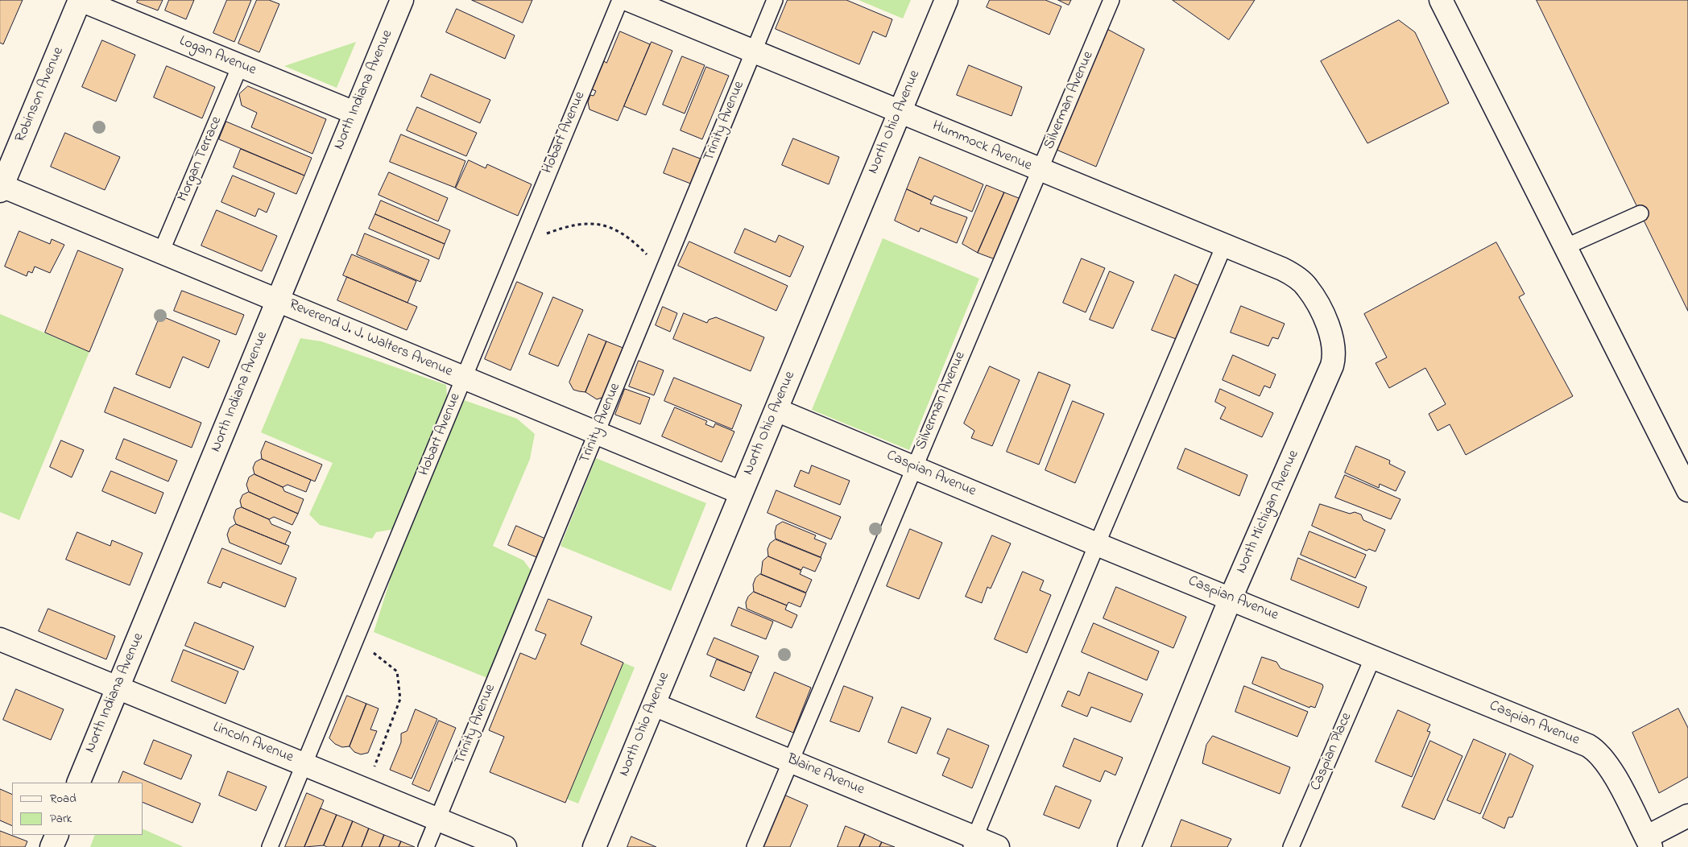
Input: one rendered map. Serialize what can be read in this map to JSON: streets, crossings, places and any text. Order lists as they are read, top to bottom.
{
  "streets": {
    "street": [
      "Logan Avenue",
      "North Indiana Avenue",
      "Robinson Avenue",
      "North Ohio Avenue",
      "Hummock Avenue",
      "Reverend J. J. Walters Avenue",
      "Caspian Avenue",
      "North Michigan Avenue",
      "Lincoln Avenue",
      "Blaine Avenue"
    ],
    "lane": [
      "Silverman Avenue",
      "Trinity Avenue",
      "Hobart Avenue",
      "Morgan Terrace",
      "Caspian Place"
    ]
  },
  "crossings": [
    ["Logan Avenue", "North Indiana Avenue"],
    ["Logan Avenue", "Robinson Avenue"],
    ["Logan Avenue", "Morgan Terrace"],
    ["North Indiana Avenue", "Reverend J. J. Walters Avenue"],
    ["North Indiana Avenue", "Lincoln Avenue"],
    ["Robinson Avenue", "Reverend J. J. Walters Avenue"],
    ["Silverman Avenue", "Hummock Avenue"],
    ["Silverman Avenue", "Caspian Avenue"],
    ["Silverman Avenue", "Blaine Avenue"],
    ["Trinity Avenue", "Hummock Avenue"],
    ["Trinity Avenue", "Reverend J. J. Walters Avenue"],
    ["Trinity Avenue", "Lincoln Avenue"],
    ["North Ohio Avenue", "Hummock Avenue"],
    ["North Ohio Avenue", "Reverend J. J. Walters Avenue"],
    ["North Ohio Avenue", "Caspian Avenue"],
    ["North Ohio Avenue", "Blaine Avenue"],
    ["Hobart Avenue", "Reverend J. J. Walters Avenue"],
    ["Hobart Avenue", "Lincoln Avenue"],
    ["Hummock Avenue", "North Michigan Avenue"],
    ["Morgan Terrace", "Reverend J. J. Walters Avenue"],
    ["Caspian Avenue", "North Michigan Avenue"],
    ["Caspian Avenue", "Caspian Place"]
  ],
  "legend": ["Road", "Park"]
}
